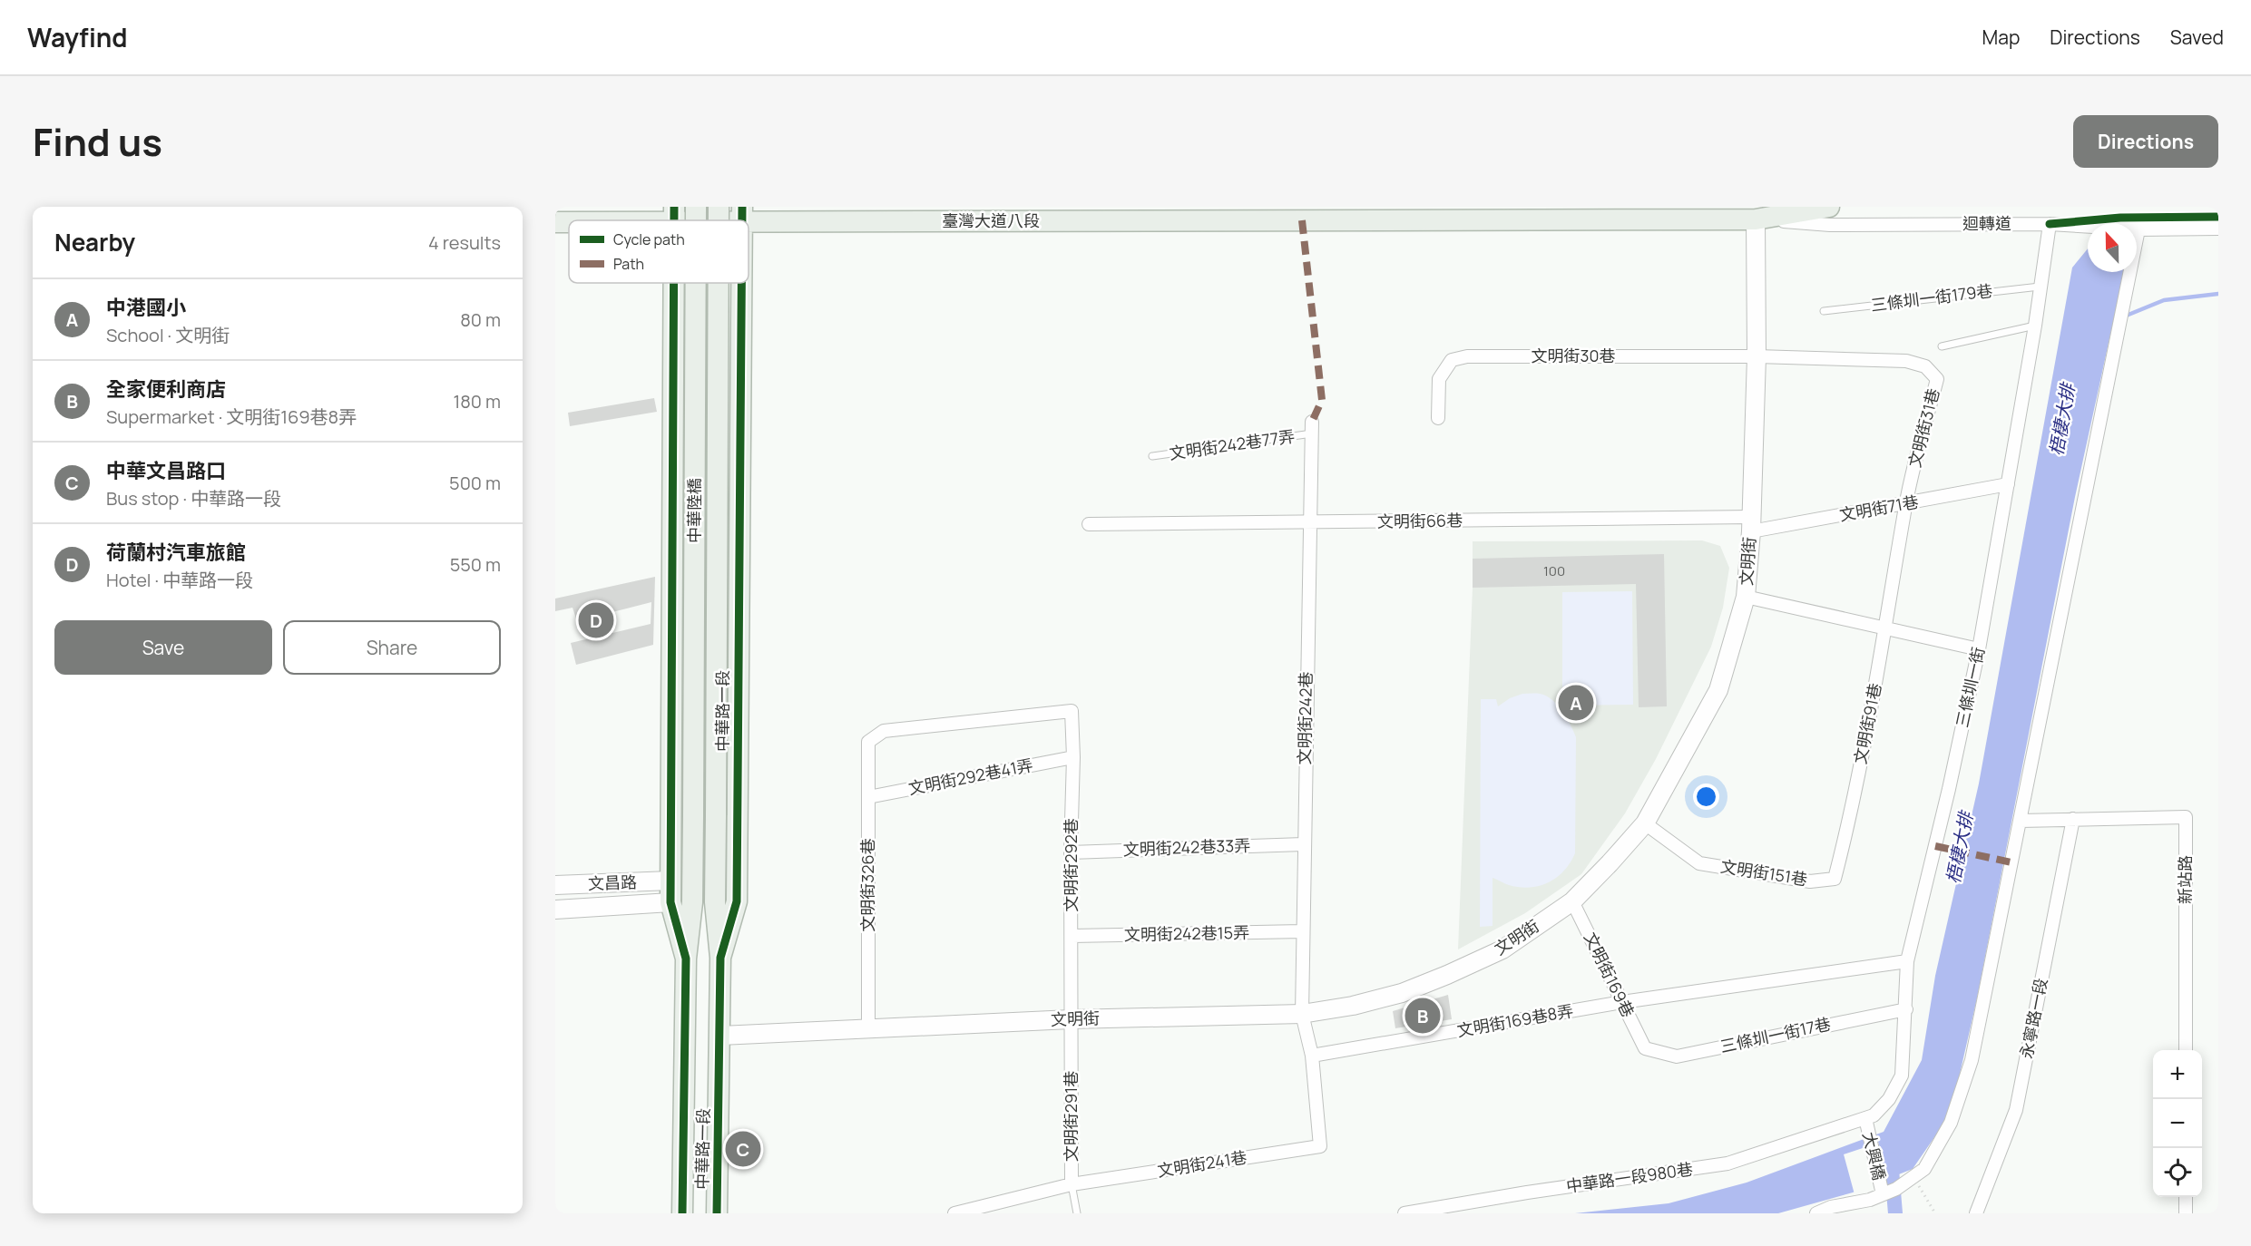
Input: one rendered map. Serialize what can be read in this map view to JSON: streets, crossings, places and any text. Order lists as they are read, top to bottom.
{
  "streets": {
    "main road": ["臺灣大道八段", "中華陸橋", "中華路一段"],
    "street": [
      "迴轉道",
      "文明街30巷",
      "文明街31巷",
      "文明街71巷",
      "文明街66巷",
      "文明街",
      "三條圳一街",
      "文明街242巷",
      "文明街91巷",
      "文明街292巷41弄",
      "文明街242巷33弄",
      "文明街292巷",
      "文明街151巷",
      "新站路",
      "文昌路",
      "文明街326巷",
      "文明街242巷15弄",
      "文明街169巷",
      "永寧路一段",
      "文明街169巷8弄",
      "三條圳一街17巷",
      "文明街291巷",
      "大興橋",
      "文明街241巷",
      "中華路一段980巷"
    ],
    "lane": ["三條圳一街179巷", "文明街242巷77弄"]
  },
  "crossings": [
    ["臺灣大道八段", "迴轉道"],
    ["臺灣大道八段", "中華陸橋"],
    ["臺灣大道八段", "文明街"],
    ["迴轉道", "文明街"],
    ["迴轉道", "三條圳一街"],
    ["三條圳一街179巷", "三條圳一街"],
    ["文明街30巷", "文明街31巷"],
    ["文明街30巷", "文明街"],
    ["文明街31巷", "文明街71巷"],
    ["文明街31巷", "文明街"],
    ["文明街31巷", "文明街91巷"],
    ["文明街242巷77弄", "文明街242巷"],
    ["文明街71巷", "文明街66巷"],
    ["文明街71巷", "文明街"],
    ["文明街71巷", "三條圳一街"],
    ["中華陸橋", "中華路一段"],
    ["文明街66巷", "文明街"],
    ["文明街66巷", "文明街242巷"],
    ["文明街", "中華路一段"],
    ["文明街", "文明街242巷"],
    ["文明街", "文明街292巷"],
    ["文明街", "文明街151巷"],
    ["文明街", "文明街326巷"],
    ["文明街", "文明街169巷"],
    ["文明街", "文明街291巷"],
    ["文明街", "文明街241巷"],
    ["三條圳一街", "文明街169巷8弄"],
    ["三條圳一街", "三條圳一街17巷"],
    ["三條圳一街", "大興橋"],
    ["三條圳一街", "中華路一段980巷"],
    ["中華路一段", "文昌路"],
    ["文明街242巷", "文明街242巷33弄"],
    ["文明街242巷", "文明街242巷15弄"],
    ["文明街242巷", "文明街241巷"],
    ["文明街91巷", "文明街151巷"],
    ["文明街292巷41弄", "文明街292巷"],
    ["文明街292巷41弄", "文明街326巷"],
    ["文明街242巷33弄", "文明街292巷"],
    ["文明街292巷", "文明街326巷"],
    ["文明街292巷", "文明街242巷15弄"],
    ["文明街292巷", "文明街291巷"],
    ["新站路", "永寧路一段"],
    ["文明街169巷", "文明街169巷8弄"],
    ["文明街169巷", "三條圳一街17巷"],
    ["文明街169巷8弄", "文明街241巷"],
    ["文明街291巷", "文明街241巷"]
  ],
  "water": ["梧棲大排"],
  "house_numbers": ["100"],
  "legend": ["Cycle path", "Path"],
  "north": "top",
  "page": {
    "header": "Wayfind",
    "nav": ["Map", "Directions", "Saved"],
    "title": "Find us",
    "buttons": [
      "Directions",
      ["Save", "Share"]
    ],
    "heading": ["Nearby", "4 results"],
    "list": [
      {
        "mark": "A",
        "name": "中港國小",
        "note": "School · 文明街",
        "value": "80 m"
      },
      {
        "mark": "B",
        "name": "全家便利商店",
        "note": "Supermarket · 文明街169巷8弄",
        "value": "180 m"
      },
      {
        "mark": "C",
        "name": "中華文昌路口",
        "note": "Bus stop · 中華路一段",
        "value": "500 m"
      },
      {
        "mark": "D",
        "name": "荷蘭村汽車旅館",
        "note": "Hotel · 中華路一段",
        "value": "550 m"
      }
    ],
    "pins": [
      "D",
      "A",
      "B",
      "C"
    ],
    "map_buttons": ["+", "−"]
  }
}
